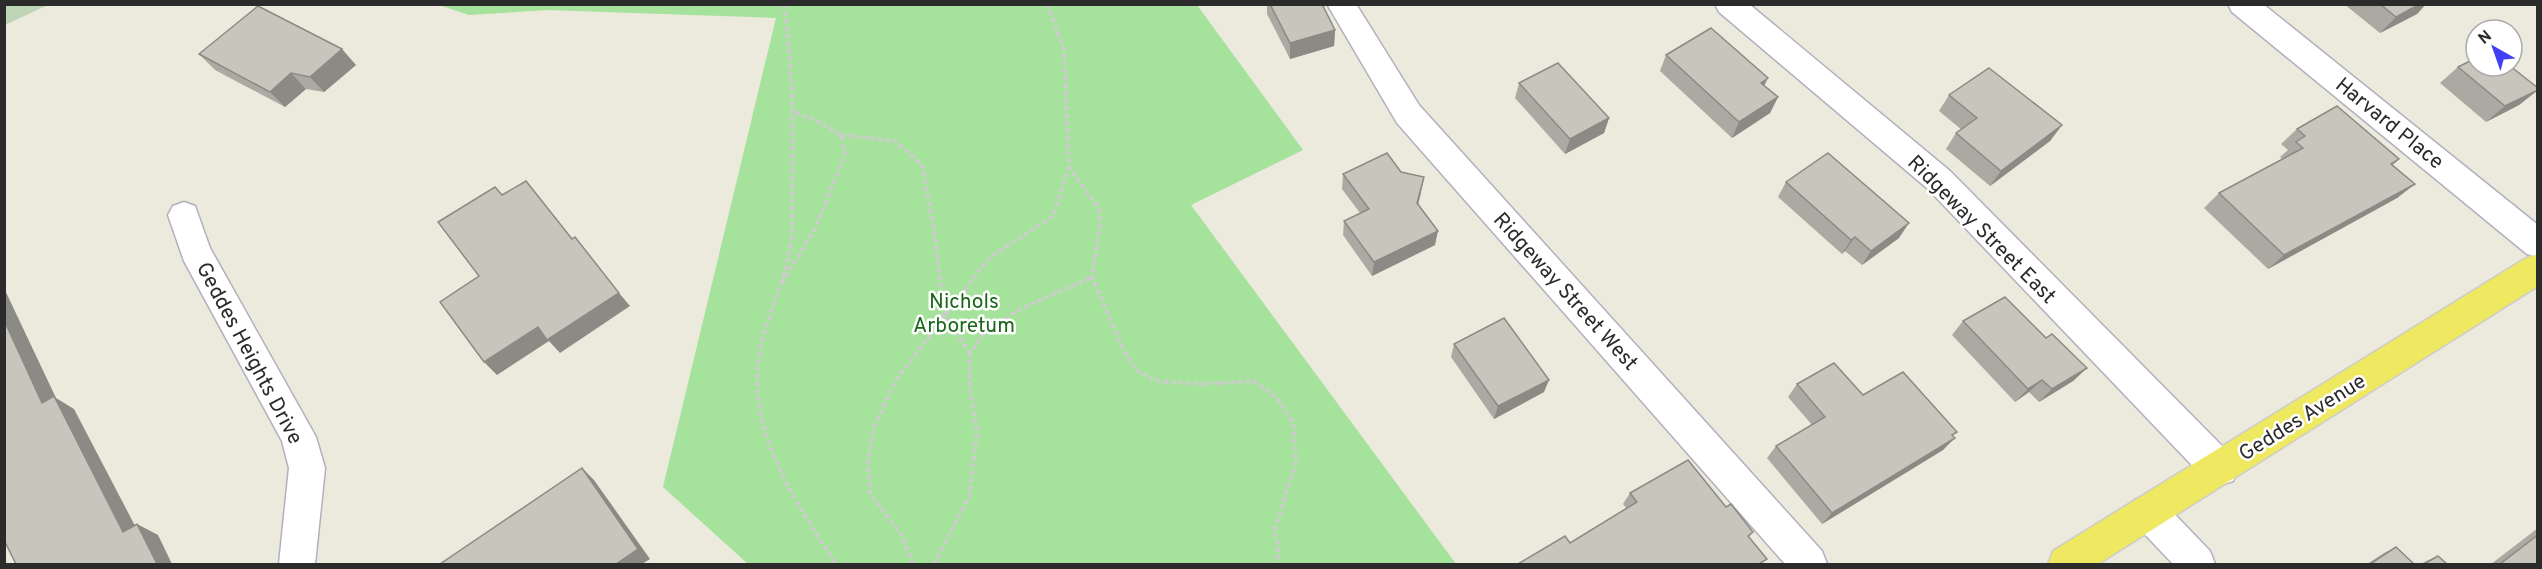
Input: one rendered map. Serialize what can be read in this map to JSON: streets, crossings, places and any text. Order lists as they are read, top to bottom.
{
  "streets": {
    "main road": ["Geddes Avenue"],
    "street": [
      "Harvard Place",
      "Ridgeway Street East",
      "Ridgeway Street West",
      "Geddes Heights Drive"
    ]
  },
  "crossings": [
    ["Ridgeway Street East", "Geddes Avenue"]
  ],
  "parks": ["Nichols Arboretum"],
  "north": "top left"
}
